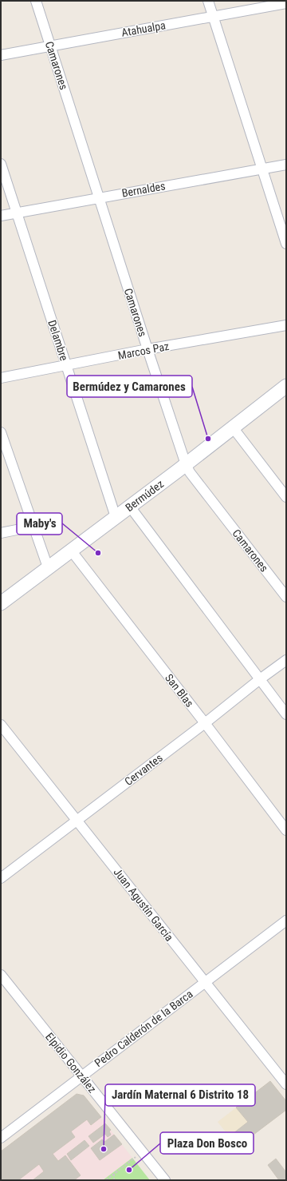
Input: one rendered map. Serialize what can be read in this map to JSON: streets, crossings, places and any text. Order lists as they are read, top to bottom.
{
  "streets": {
    "street": [
      "Atahualpa",
      "Camarones",
      "Bernaldes",
      "Delambre",
      "Marcos Paz",
      "Bermúdez",
      "San Blas",
      "Cervantes",
      "Juan Agustín García",
      "Pedro Calderón de la Barca",
      "Elpidio González"
    ]
  },
  "crossings": [
    ["Atahualpa", "Camarones"],
    ["Camarones", "Bernaldes"],
    ["Camarones", "Marcos Paz"],
    ["Camarones", "Bermúdez"],
    ["Bernaldes", "Delambre"],
    ["Delambre", "Marcos Paz"],
    ["Delambre", "Bermúdez"],
    ["Bermúdez", "San Blas"],
    ["San Blas", "Cervantes"],
    ["Cervantes", "Juan Agustín García"],
    ["Juan Agustín García", "Pedro Calderón de la Barca"],
    ["Pedro Calderón de la Barca", "Elpidio González"]
  ],
  "places": [
    "Bermúdez y Camarones",
    "Maby's",
    "Jardín Maternal 6 Distrito 18",
    "Plaza Don Bosco"
  ]
}
